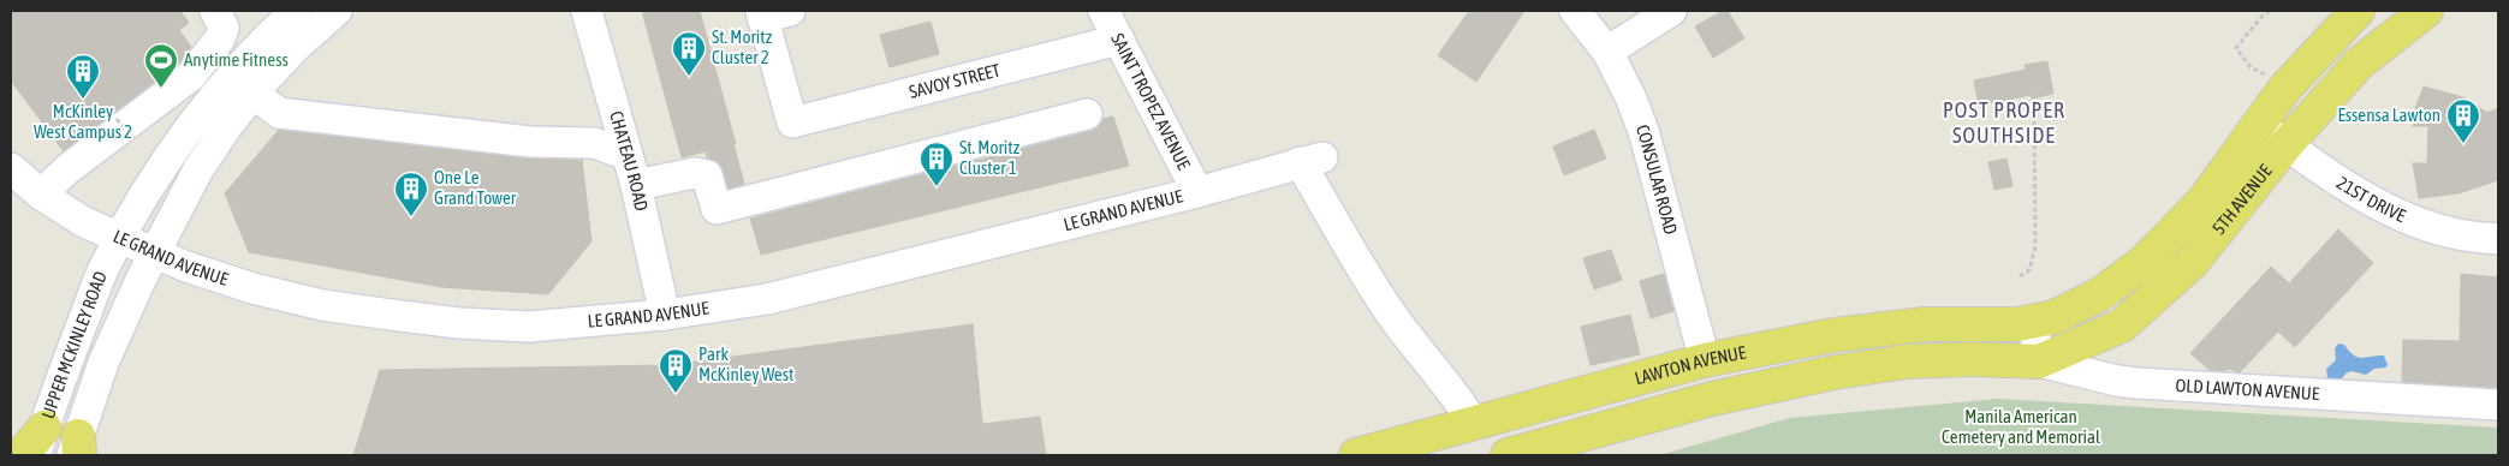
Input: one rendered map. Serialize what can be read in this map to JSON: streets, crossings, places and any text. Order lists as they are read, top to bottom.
{
  "streets": {
    "main road": ["5TH AVENUE", "LAWTON AVENUE"],
    "street": [
      "SAVOY STREET",
      "SAINT TROPEZ AVENUE",
      "CHATEAU ROAD",
      "CONSULAR ROAD",
      "21ST DRIVE",
      "LE GRAND AVENUE",
      "UPPER MCKINLEY ROAD",
      "OLD LAWTON AVENUE"
    ]
  },
  "crossings": [
    ["SAVOY STREET", "SAINT TROPEZ AVENUE"],
    ["SAINT TROPEZ AVENUE", "LE GRAND AVENUE"],
    ["CHATEAU ROAD", "LE GRAND AVENUE"],
    ["CONSULAR ROAD", "LAWTON AVENUE"],
    ["21ST DRIVE", "5TH AVENUE"],
    ["5TH AVENUE", "LAWTON AVENUE"],
    ["5TH AVENUE", "OLD LAWTON AVENUE"],
    ["LE GRAND AVENUE", "UPPER MCKINLEY ROAD"],
    ["LE GRAND AVENUE", "LAWTON AVENUE"],
    ["LAWTON AVENUE", "OLD LAWTON AVENUE"]
  ],
  "districts": ["POST PROPER SOUTHSIDE"],
  "parks": ["Manila American Cemetery and Memorial"],
  "places": {
    "building": [
      "St. Moritz Cluster 2",
      "McKinley West Campus 2",
      "Essensa Lawton",
      "St. Moritz Cluster 1",
      "One Le Grand Tower",
      "Park McKinley West"
    ],
    "sports": ["Anytime Fitness"]
  }
}
